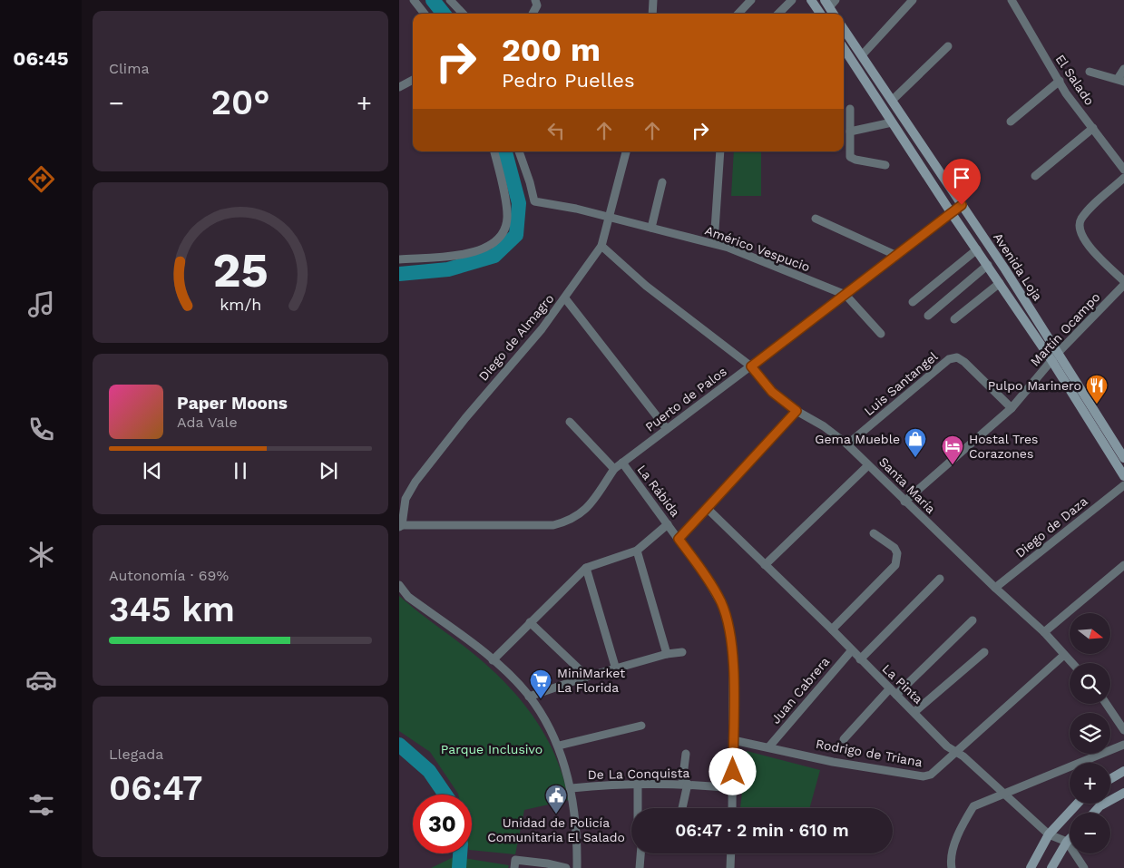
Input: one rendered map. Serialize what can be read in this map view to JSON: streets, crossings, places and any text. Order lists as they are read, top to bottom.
{
  "streets": {
    "main road": ["Avenida Loja"],
    "street": [
      "El Salado",
      "Américo Vespucio",
      "Martín Ocampo",
      "Diego de Almagro",
      "Luis Santangel",
      "Puerto de Palos",
      "Santa María",
      "La Rábida",
      "Diego de Daza",
      "La Pinta",
      "Juan Cabrera",
      "Rodrigo de Triana",
      "De La Conquista"
    ]
  },
  "crossings": [
    ["Américo Vespucio", "Diego de Almagro"],
    ["Américo Vespucio", "Puerto de Palos"],
    ["Avenida Loja", "Martín Ocampo"],
    ["Avenida Loja", "Puerto de Palos"],
    ["Martín Ocampo", "Luis Santangel"],
    ["Martín Ocampo", "Santa María"],
    ["Diego de Almagro", "Puerto de Palos"],
    ["Diego de Almagro", "Santa María"],
    ["Luis Santangel", "Santa María"],
    ["Puerto de Palos", "Santa María"],
    ["Puerto de Palos", "La Rábida"],
    ["Santa María", "Diego de Daza"],
    ["Santa María", "Rodrigo de Triana"],
    ["La Rábida", "Rodrigo de Triana"],
    ["La Rábida", "De La Conquista"],
    ["La Pinta", "Juan Cabrera"],
    ["La Pinta", "Rodrigo de Triana"],
    ["Juan Cabrera", "Rodrigo de Triana"]
  ],
  "parks": ["Parque Inclusivo"],
  "places": {
    "restaurant": ["Pulpo Marinero"],
    "shop": ["Gema Mueble"],
    "hotel": ["Hostal Tres Corazones"],
    "supermarket": ["MiniMarket La Florida"],
    "public building": ["Unidad de Policía Comunitaria El Salado"]
  },
  "north": "right",
  "page": {
    "tabs": "06:45",
    "tile": [
      "Clima",
      ["Autonomía · 69%", "345 km"],
      ["Llegada", "06:47"]
    ],
    "turn": ["200 m", "Pedro Puelles"],
    "heat": ["−", "20°", "+"],
    "song": ["Paper Moons", "Ada Vale"],
    "map_buttons": ["+", "−"],
    "limit": "30",
    "trip": "06:47 · 2 min · 610 m",
    "gauge": ["25", "km/h"]
  }
}
